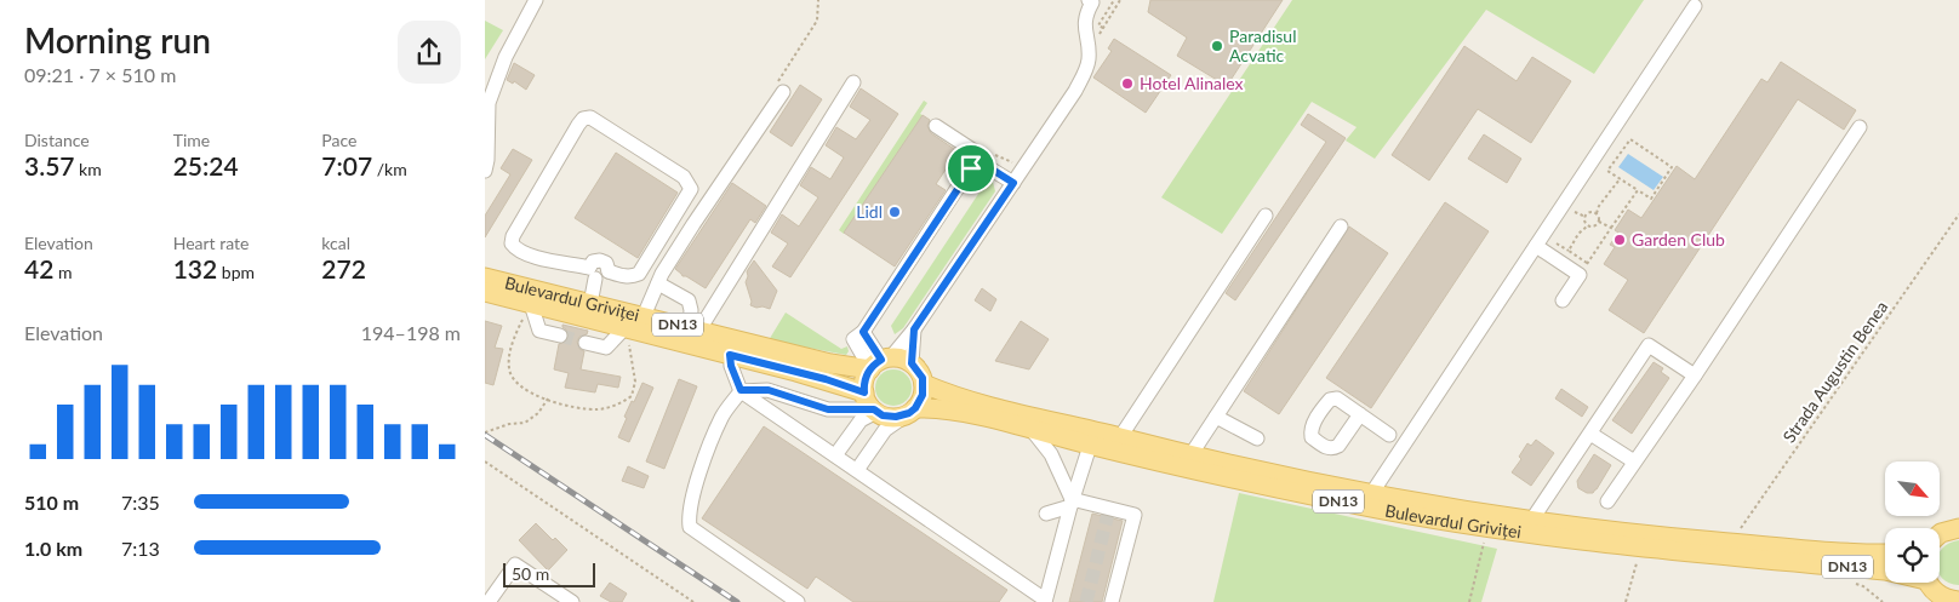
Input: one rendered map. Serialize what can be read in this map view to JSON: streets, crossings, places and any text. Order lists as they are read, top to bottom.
{
  "streets": {
    "main road": ["Bulevardul Griviței", "DN13"],
    "path": ["Strada Augustin Benea"]
  },
  "crossings": [
    ["Bulevardul Griviței", "DN13"],
    ["Bulevardul Griviței", "Strada Augustin Benea"]
  ],
  "places": [
    "Paradisul Acvatic",
    "Hotel Alinalex",
    "Lidl",
    "Garden Club"
  ],
  "scale_bar": "50 m",
  "north": "bottom right",
  "page": {
    "heading": ["Morning run", "09:21 · 7 × 510 m"],
    "stats": [
      ["Distance", "3.57 km"],
      ["Time", "25:24"],
      ["Pace", "7:07 /km"],
      ["Elevation", "42 m"],
      ["Heart rate", "132 bpm"],
      ["kcal", "272"]
    ],
    "chart": ["Elevation", "194–198 m"],
    "list": [
      {
        "name": "510 m",
        "note": "7:35"
      },
      {
        "name": "1.0 km",
        "note": "7:13"
      }
    ],
    "scale": "50 m"
  }
}
